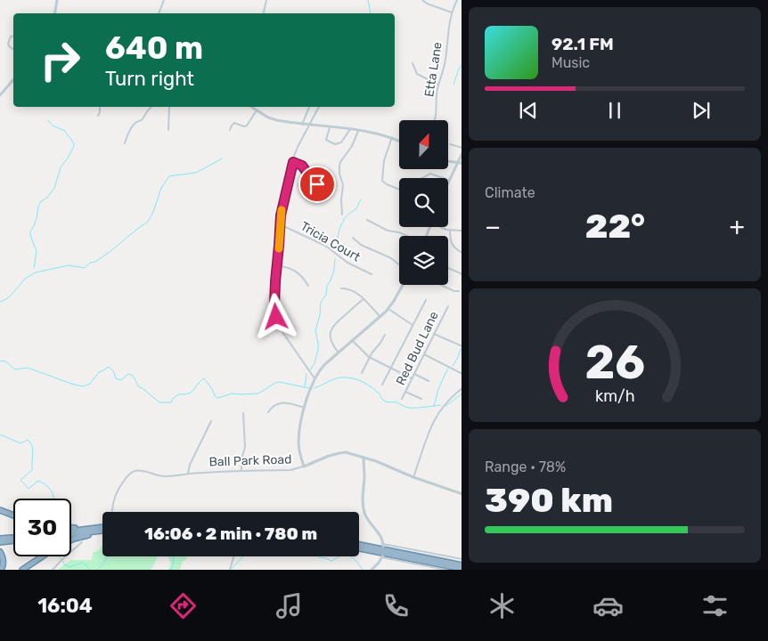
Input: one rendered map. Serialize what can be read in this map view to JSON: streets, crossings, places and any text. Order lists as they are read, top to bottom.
{
  "streets": {
    "street": [
      "Etta Lane",
      "Tricia Court",
      "Red Bud Lane",
      "Ball Park Road"
    ]
  },
  "north": "top",
  "page": {
    "turn": ["640 m", "Turn right"],
    "song": ["92.1 FM", "Music"],
    "tile": [
      "Climate",
      ["Range · 78%", "390 km"]
    ],
    "heat": ["−", "22°", "+"],
    "limit": "30",
    "trip": "16:06 · 2 min · 780 m",
    "tabs": "16:04",
    "gauge": ["26", "km/h"]
  }
}
